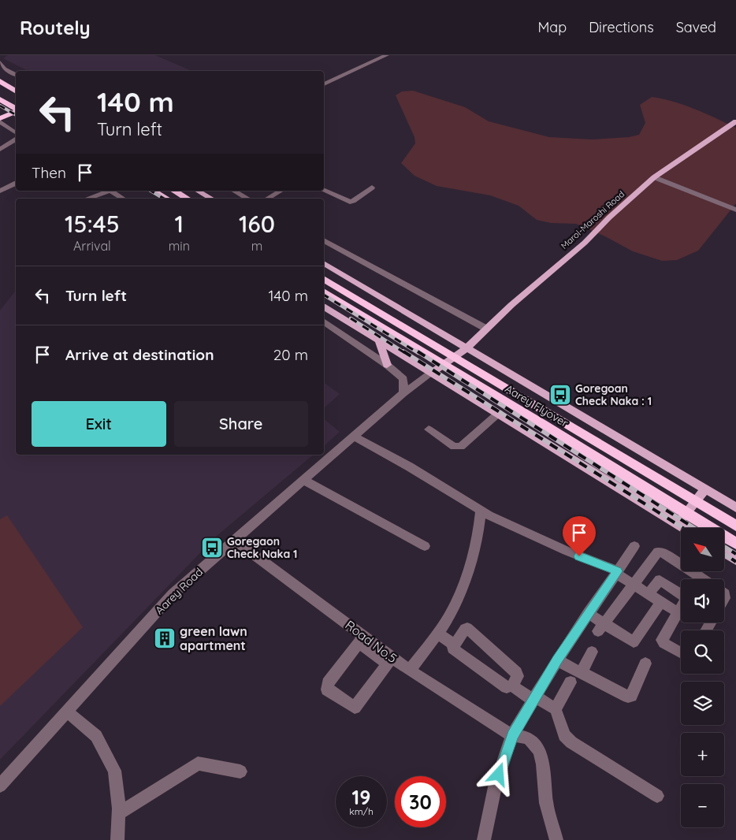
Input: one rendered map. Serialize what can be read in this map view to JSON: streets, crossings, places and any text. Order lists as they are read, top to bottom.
{
  "streets": {
    "highway": ["Aarey Flyover"],
    "main road": ["Marol-Maroshi Road"],
    "street": ["Aarey Road", "Road No.5"]
  },
  "crossings": [
    ["Marol-Maroshi Road", "Aarey Road"],
    ["Aarey Road", "Road No.5"]
  ],
  "places": {
    "bus stop": ["Goregoan Check Naka : 1", "Goregaon Check Naka 1"],
    "building": ["green lawn apartment"]
  },
  "north": "top left",
  "page": {
    "header": "Routely",
    "nav": ["Map", "Directions", "Saved"],
    "turn": ["140 m", "Turn left"],
    "then": "Then",
    "eta": [
      "15:45",
      "Arrival",
      "1",
      "min",
      "160",
      "m"
    ],
    "list": [
      {
        "name": "Turn left",
        "value": "140 m"
      },
      {
        "name": "Arrive at destination",
        "value": "20 m"
      }
    ],
    "buttons": ["Exit", "Share"],
    "map_buttons": ["+", "−"],
    "speed": "19 km/h",
    "limit": "30"
  }
}
